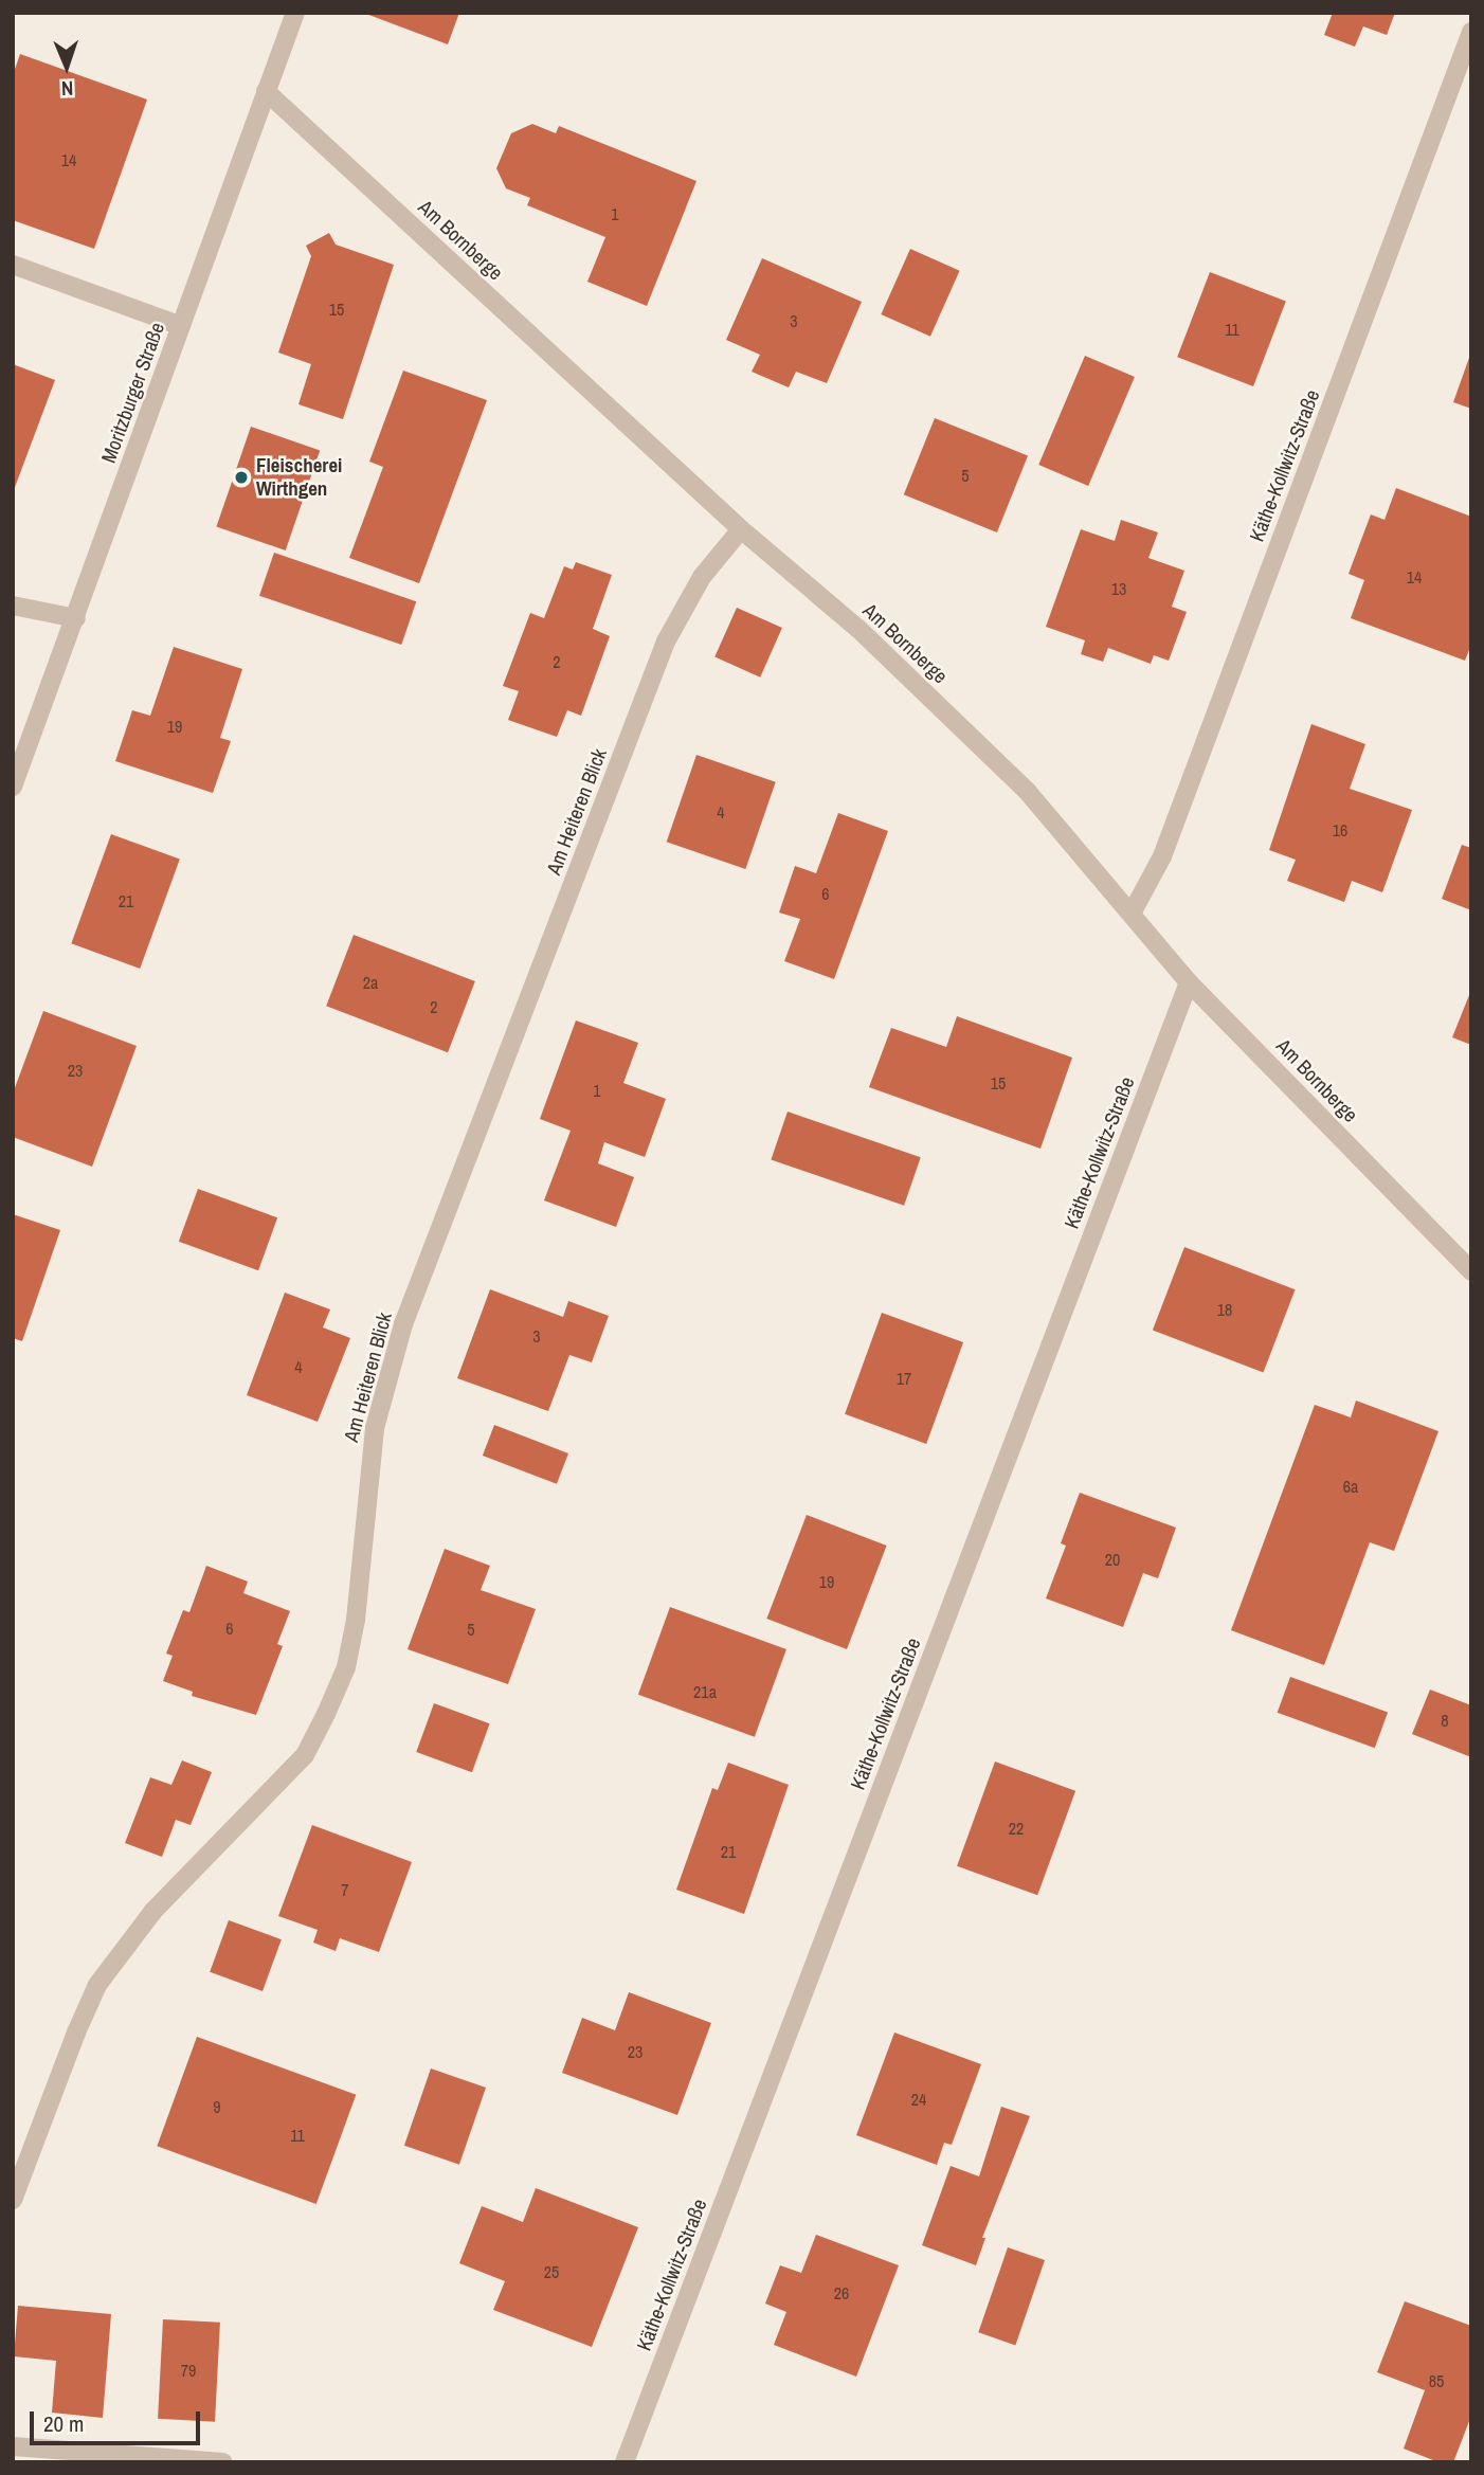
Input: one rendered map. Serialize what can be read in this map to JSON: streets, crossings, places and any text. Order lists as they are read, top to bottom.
{
  "streets": {
    "street": [
      "Am Bornberge",
      "Moritzburger Straße",
      "Käthe-Kollwitz-Straße",
      "Am Heiteren Blick"
    ]
  },
  "crossings": [
    ["Am Bornberge", "Moritzburger Straße"],
    ["Am Bornberge", "Käthe-Kollwitz-Straße"],
    ["Am Bornberge", "Am Heiteren Blick"]
  ],
  "places": ["Fleischerei Wirthgen"],
  "house_numbers": [
    "14",
    "1",
    "15",
    "3",
    "11",
    "5",
    "14",
    "13",
    "2",
    "19",
    "4",
    "16",
    "6",
    "21",
    "2a",
    "2",
    "23",
    "15",
    "1",
    "18",
    "3",
    "4",
    "17",
    "6a",
    "20",
    "19",
    "6",
    "5",
    "21a",
    "8",
    "22",
    "21",
    "7",
    "23",
    "24",
    "9",
    "11",
    "25",
    "26",
    "79",
    "85"
  ],
  "scale_bar": "20 m",
  "north": "bottom"
}
